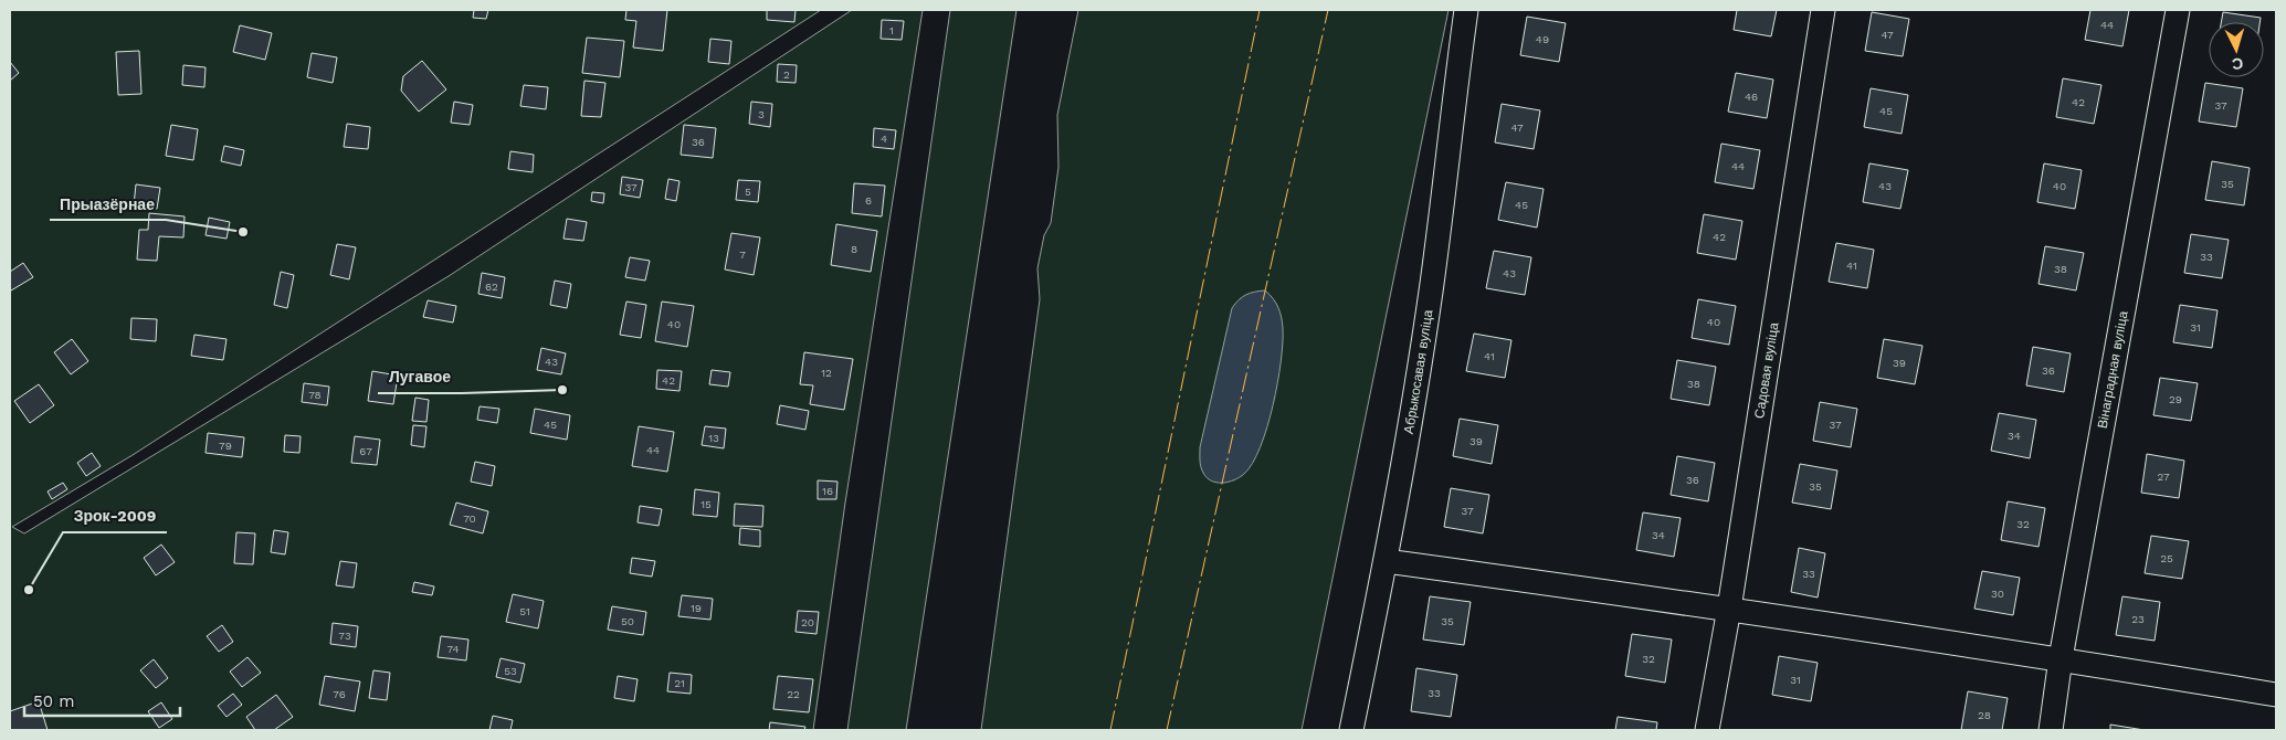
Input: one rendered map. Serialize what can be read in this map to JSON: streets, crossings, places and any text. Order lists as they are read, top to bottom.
{
  "streets": {
    "street": ["Садовая вуліца", "Вінаградная вуліца", "Абрыкосавая вуліца"]
  },
  "places": ["Прыазёрнае", "Лугавое", "Зрок-2009"],
  "house_numbers": [
    "44",
    "1",
    "47",
    "49",
    "2",
    "46",
    "42",
    "37",
    "45",
    "3",
    "47",
    "4",
    "36",
    "44",
    "35",
    "43",
    "40",
    "37",
    "5",
    "6",
    "45",
    "42",
    "8",
    "7",
    "33",
    "41",
    "38",
    "43",
    "62",
    "40",
    "40",
    "31",
    "41",
    "43",
    "39",
    "36",
    "12",
    "42",
    "38",
    "78",
    "29",
    "45",
    "37",
    "34",
    "13",
    "39",
    "79",
    "44",
    "67",
    "27",
    "36",
    "35",
    "16",
    "15",
    "37",
    "70",
    "32",
    "34",
    "25",
    "33",
    "30",
    "19",
    "51",
    "23",
    "50",
    "35",
    "20",
    "73",
    "74",
    "32",
    "53",
    "31",
    "21",
    "33",
    "76",
    "22",
    "28"
  ],
  "scale_bar": "50 m",
  "north": "bottom"
}
